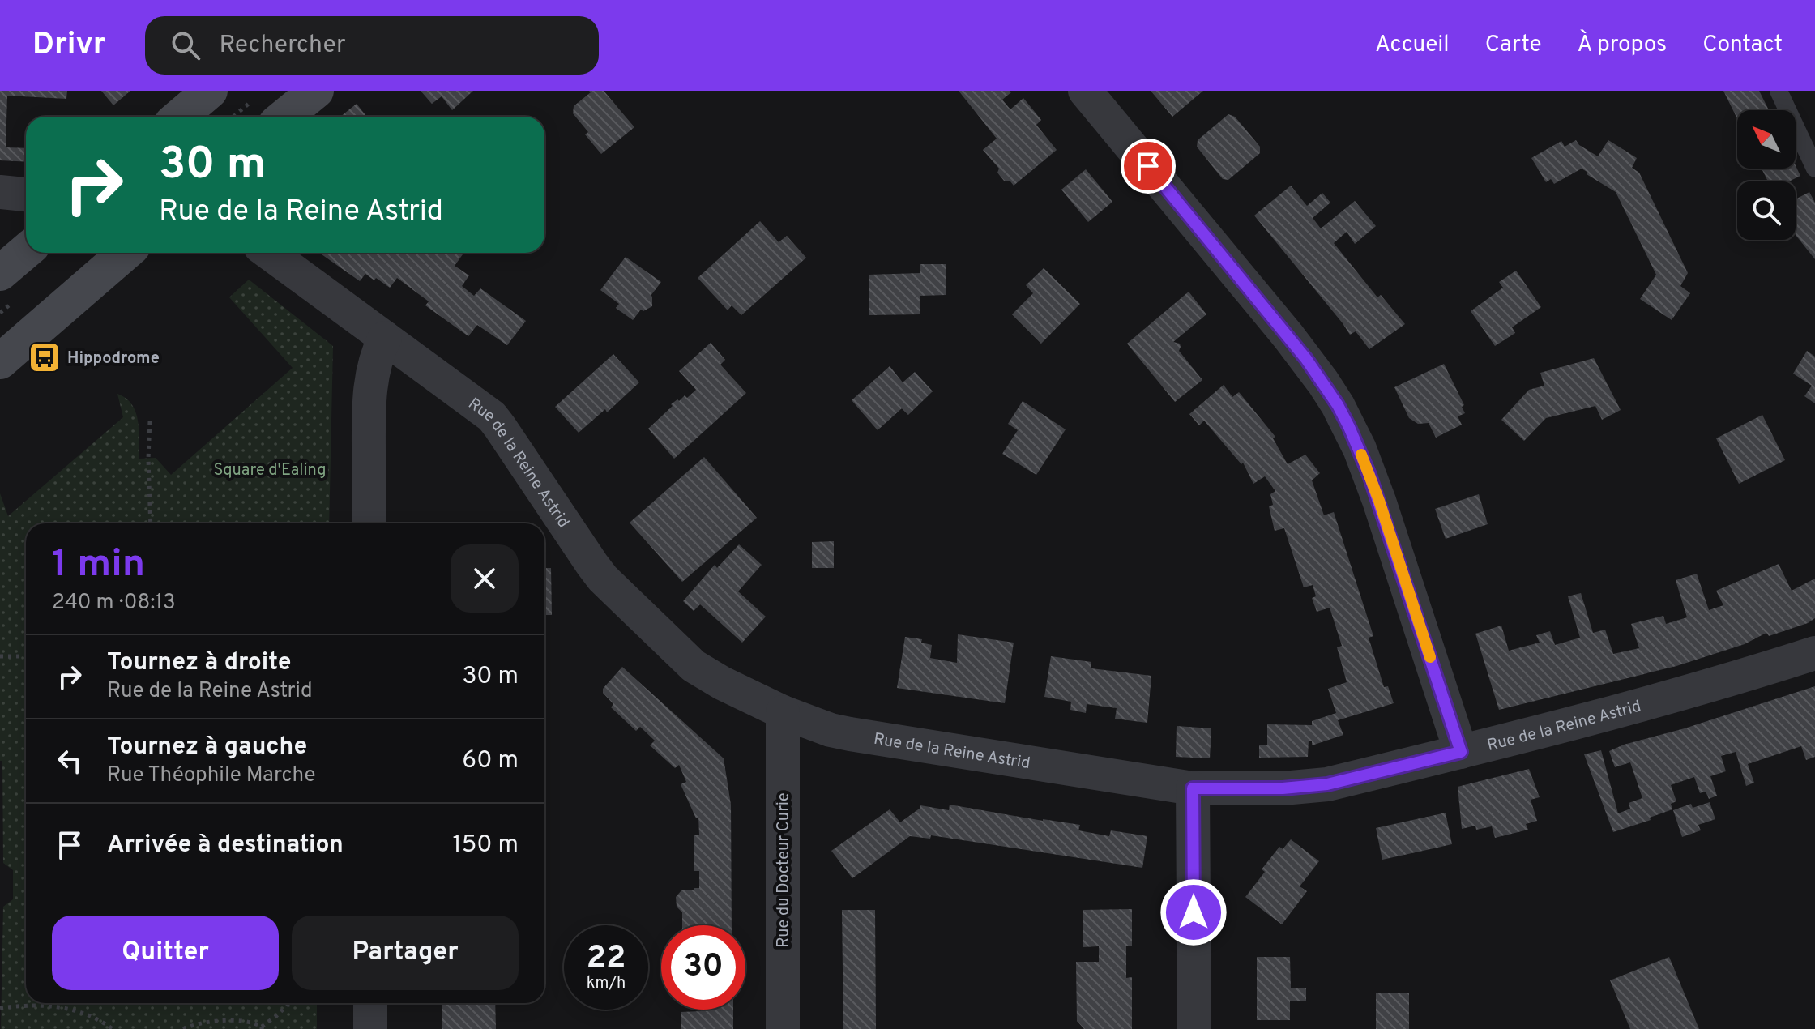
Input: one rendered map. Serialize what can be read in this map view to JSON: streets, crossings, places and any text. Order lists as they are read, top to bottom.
{
  "streets": {
    "street": ["Rue de la Reine Astrid", "Rue du Docteur Curie"]
  },
  "crossings": [
    ["Rue de la Reine Astrid", "Rue du Docteur Curie"]
  ],
  "parks": ["Square d'Ealing"],
  "places": {
    "bus stop": ["Hippodrome"]
  },
  "north": "top left",
  "page": {
    "header": "Drivr",
    "search": "Rechercher",
    "nav": [
      "Accueil",
      "Carte",
      "À propos",
      "Contact"
    ],
    "turn": ["30 m", "Rue de la Reine Astrid"],
    "heading": ["1 min", "240 m · 08:13"],
    "list": [
      {
        "name": "Tournez à droite",
        "note": "Rue de la Reine Astrid",
        "value": "30 m"
      },
      {
        "name": "Tournez à gauche",
        "note": "Rue Théophile Marche",
        "value": "60 m"
      },
      {
        "name": "Arrivée à destination",
        "value": "150 m"
      }
    ],
    "buttons": ["Quitter", "Partager"],
    "speed": "22 km/h",
    "limit": "30"
  }
}
